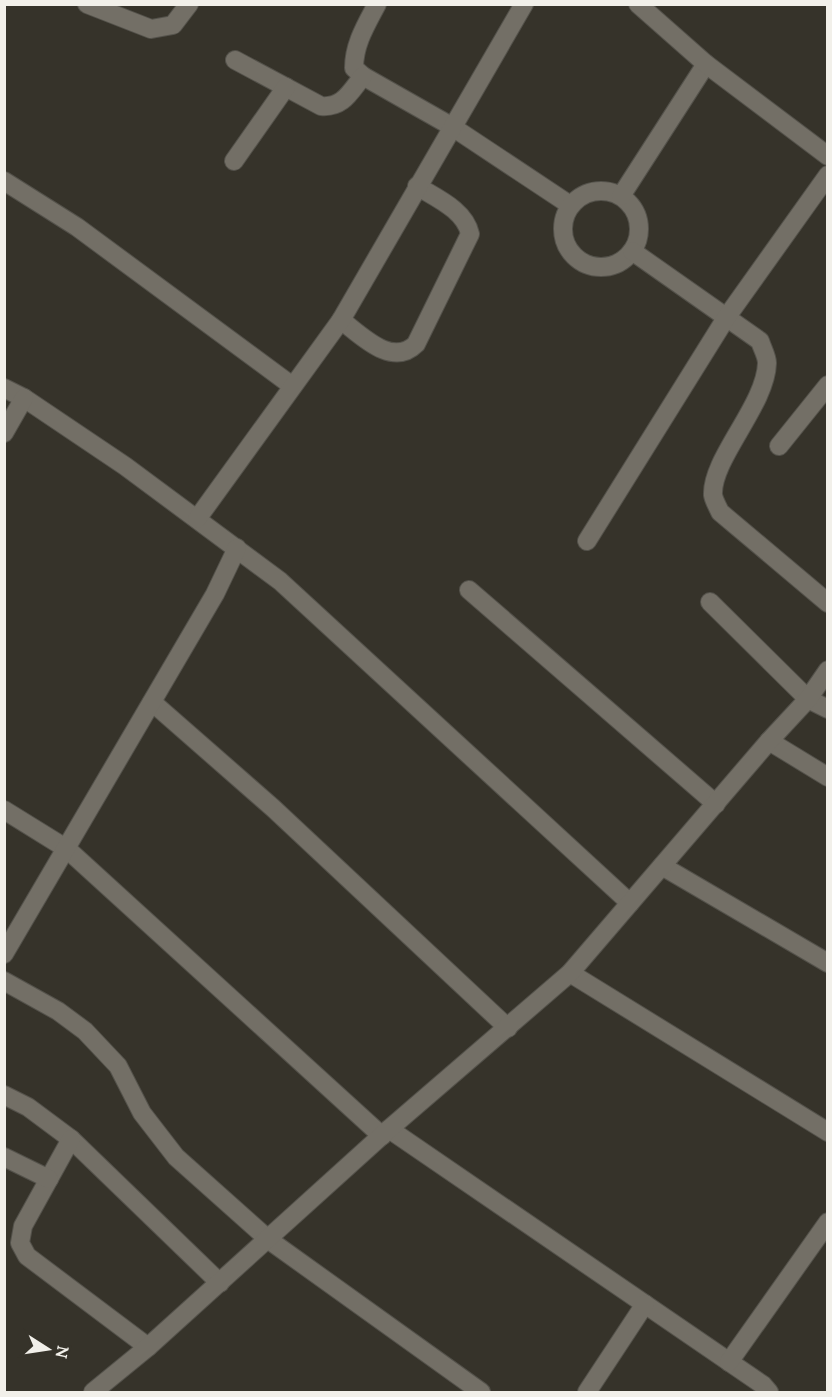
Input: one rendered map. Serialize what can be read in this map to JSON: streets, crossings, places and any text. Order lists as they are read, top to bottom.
{
  "north": "right"
}
